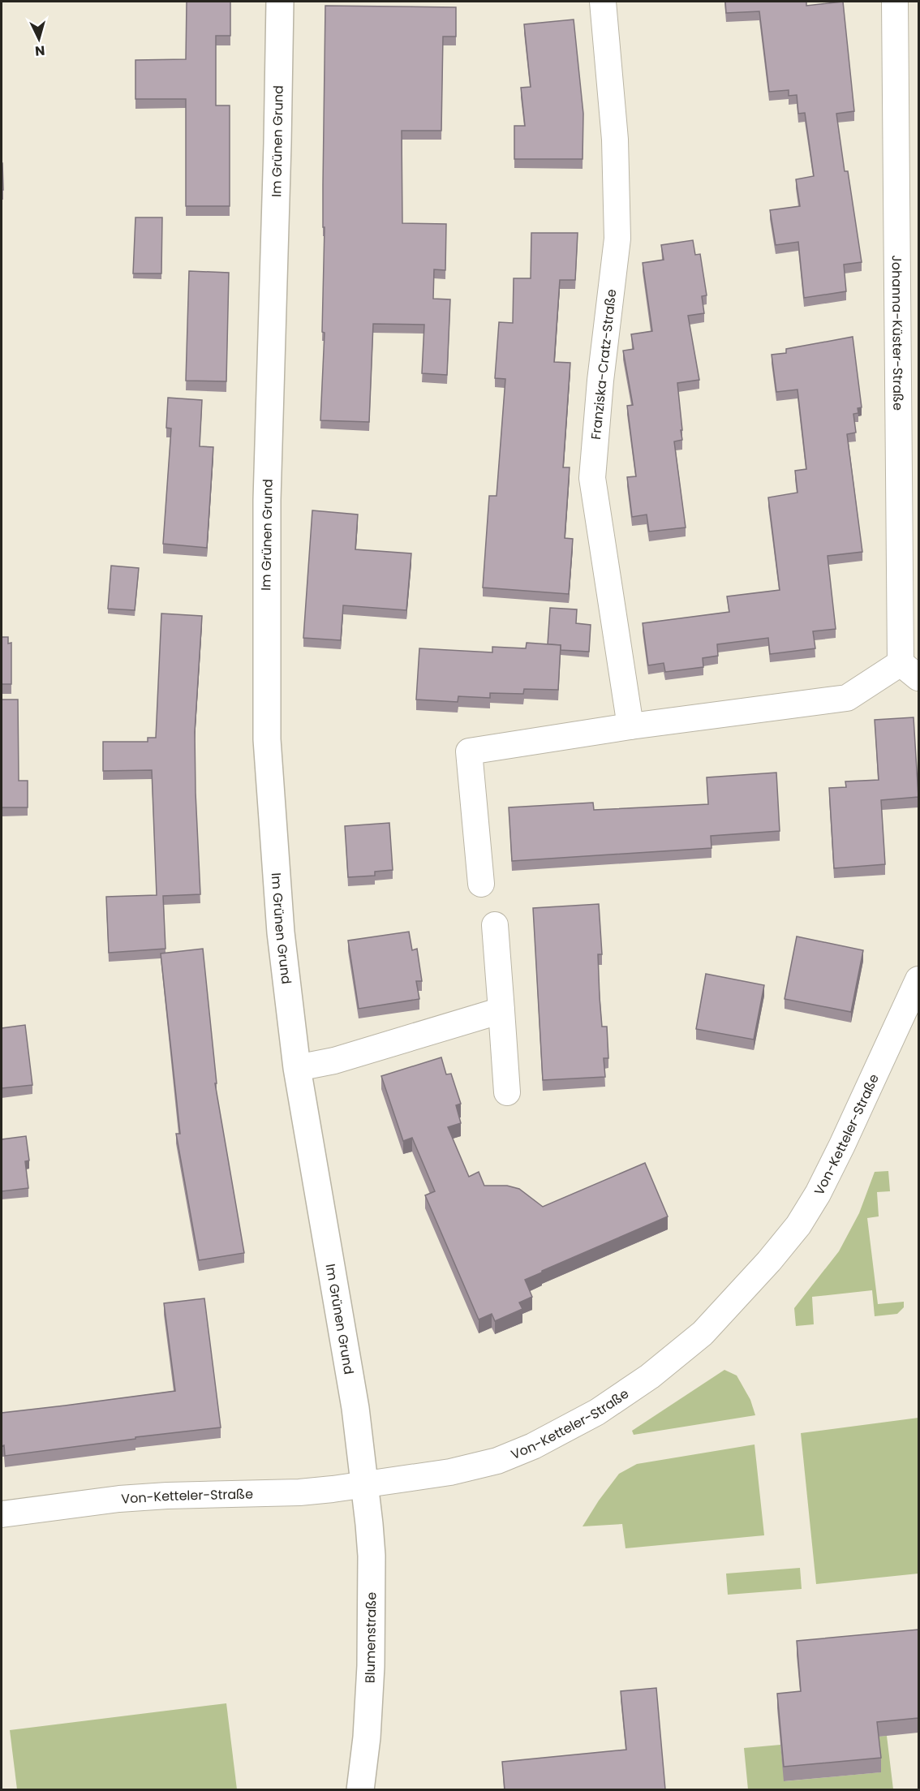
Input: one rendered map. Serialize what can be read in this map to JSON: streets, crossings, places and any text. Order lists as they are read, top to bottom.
{
  "streets": {
    "street": [
      "Im Grünen Grund",
      "Johanna-Küster-Straße",
      "Franziska-Cratz-Straße",
      "Von-Ketteler-Straße",
      "Blumenstraße"
    ]
  },
  "crossings": [
    ["Im Grünen Grund", "Von-Ketteler-Straße"],
    ["Im Grünen Grund", "Blumenstraße"],
    ["Von-Ketteler-Straße", "Blumenstraße"]
  ],
  "north": "bottom"
}
